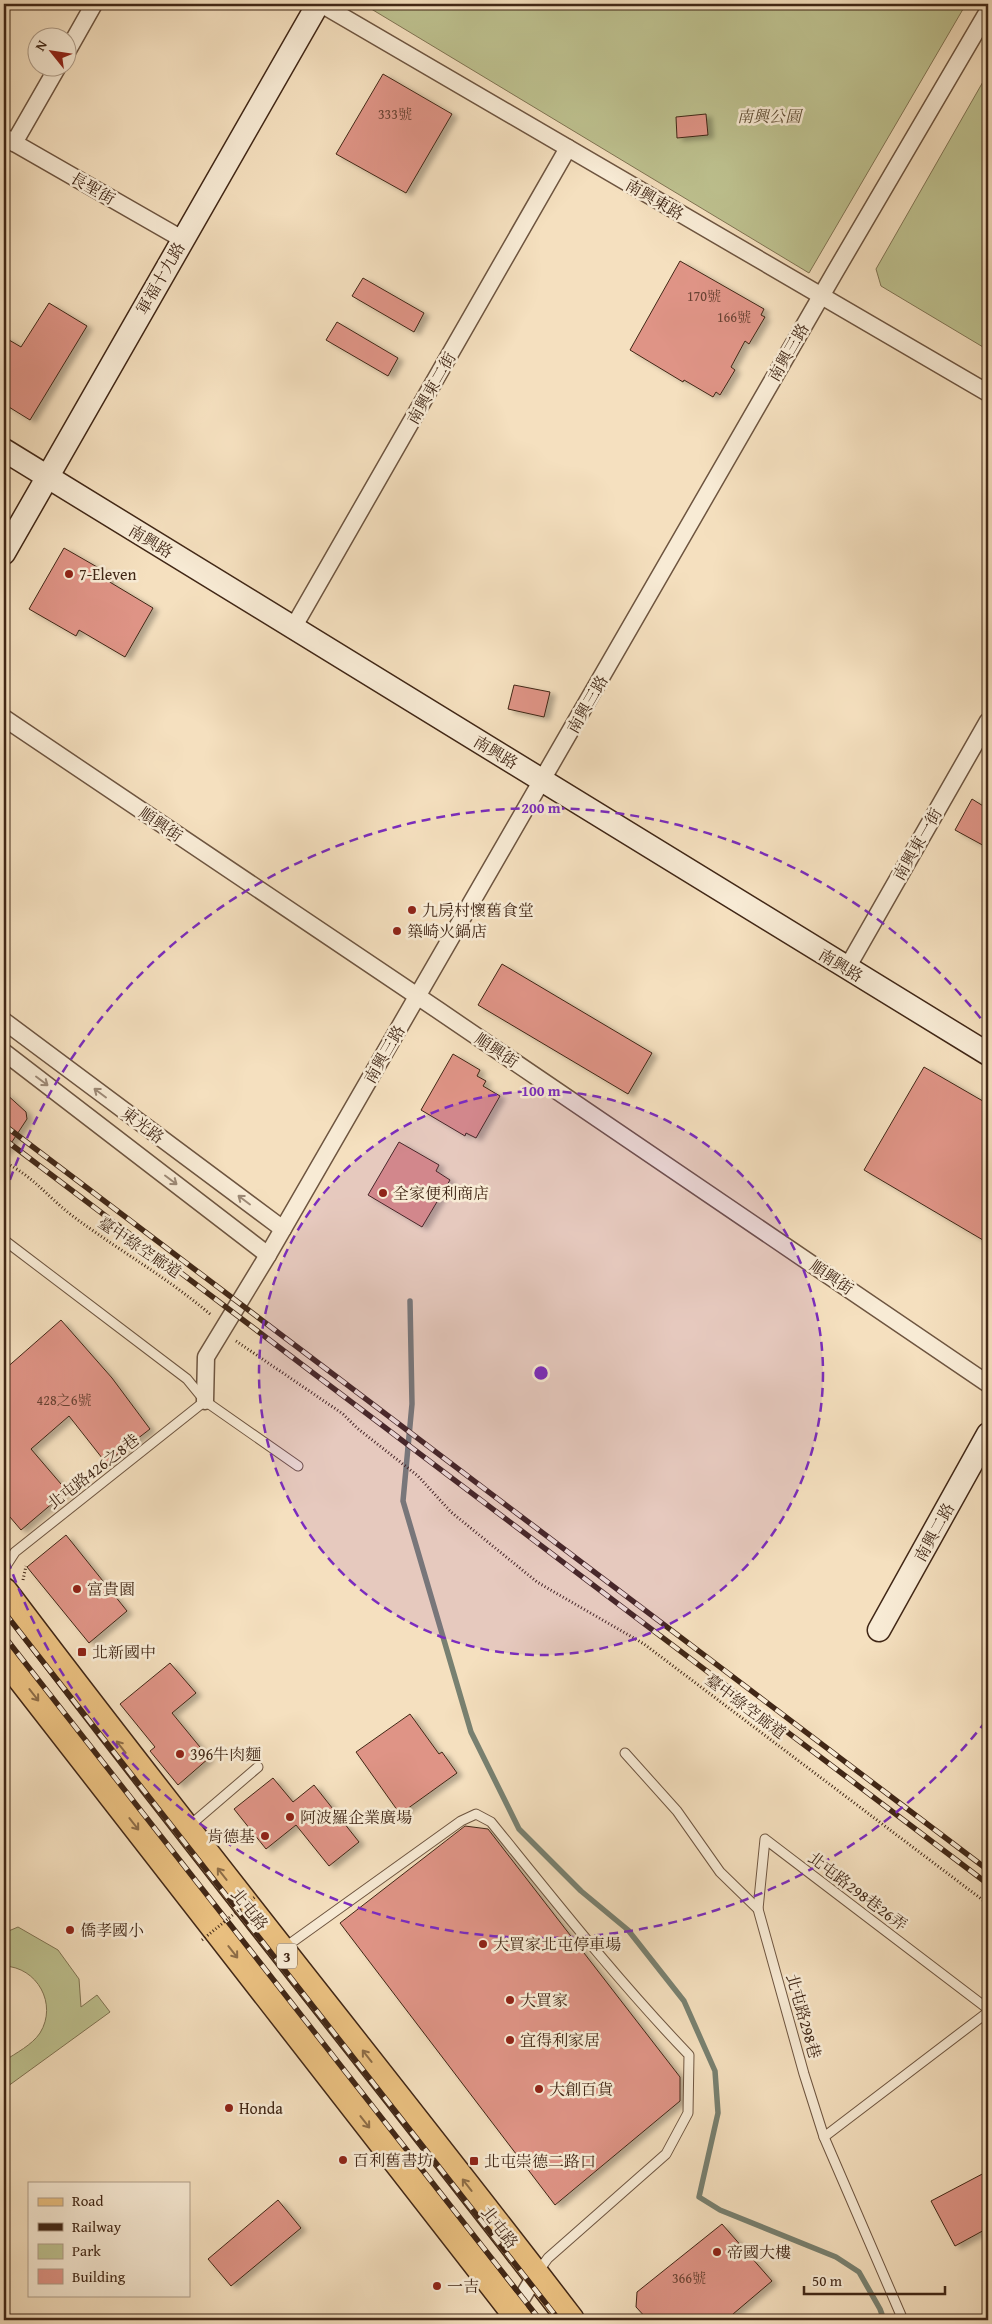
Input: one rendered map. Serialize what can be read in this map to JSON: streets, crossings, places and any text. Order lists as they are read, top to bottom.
{
  "streets": {
    "main road": ["北屯路", "3"],
    "street": [
      "長聖街",
      "南興東路",
      "軍福十九路",
      "南興三路",
      "南興東二街",
      "南興路",
      "順興街",
      "南興東一街",
      "東光路",
      "南興二路"
    ],
    "lane": ["北屯路426之8巷", "北屯路298巷26弄", "北屯路298巷"],
    "path": ["臺中綠空廊道"]
  },
  "crossings": [
    ["長聖街", "軍福十九路"],
    ["南興東路", "軍福十九路"],
    ["南興東路", "南興三路"],
    ["南興東路", "南興東二街"],
    ["軍福十九路", "南興路"],
    ["南興三路", "南興路"],
    ["南興三路", "順興街"],
    ["南興三路", "東光路"],
    ["南興三路", "臺中綠空廊道"],
    ["南興三路", "北屯路426之8巷"],
    ["南興東二街", "南興路"],
    ["南興路", "南興東一街"],
    ["北屯路298巷26弄", "北屯路298巷"]
  ],
  "parks": ["南興公園"],
  "places": {
    "other": [
      "7-Eleven",
      "九房村懷舊食堂",
      "築崎火鍋店",
      "全家便利商店",
      "富貴園",
      "396牛肉麵",
      "阿波羅企業廣場",
      "肯德基",
      "僑孝國小",
      "大買家北屯停車場",
      "大買家",
      "宜得利家居",
      "大創百貨",
      "Honda",
      "百利舊書坊",
      "帝國大樓",
      "一吉"
    ],
    "transit": ["北新國中", "北屯崇德二路口"]
  },
  "house_numbers": [
    "333號",
    "170號",
    "166號",
    "428之6號",
    "366號"
  ],
  "legend": [
    "Road",
    "Railway",
    "Park",
    "Building"
  ],
  "scale_bar": "50 m",
  "north": "top left",
  "rings": ["200 m", "100 m"]
}
